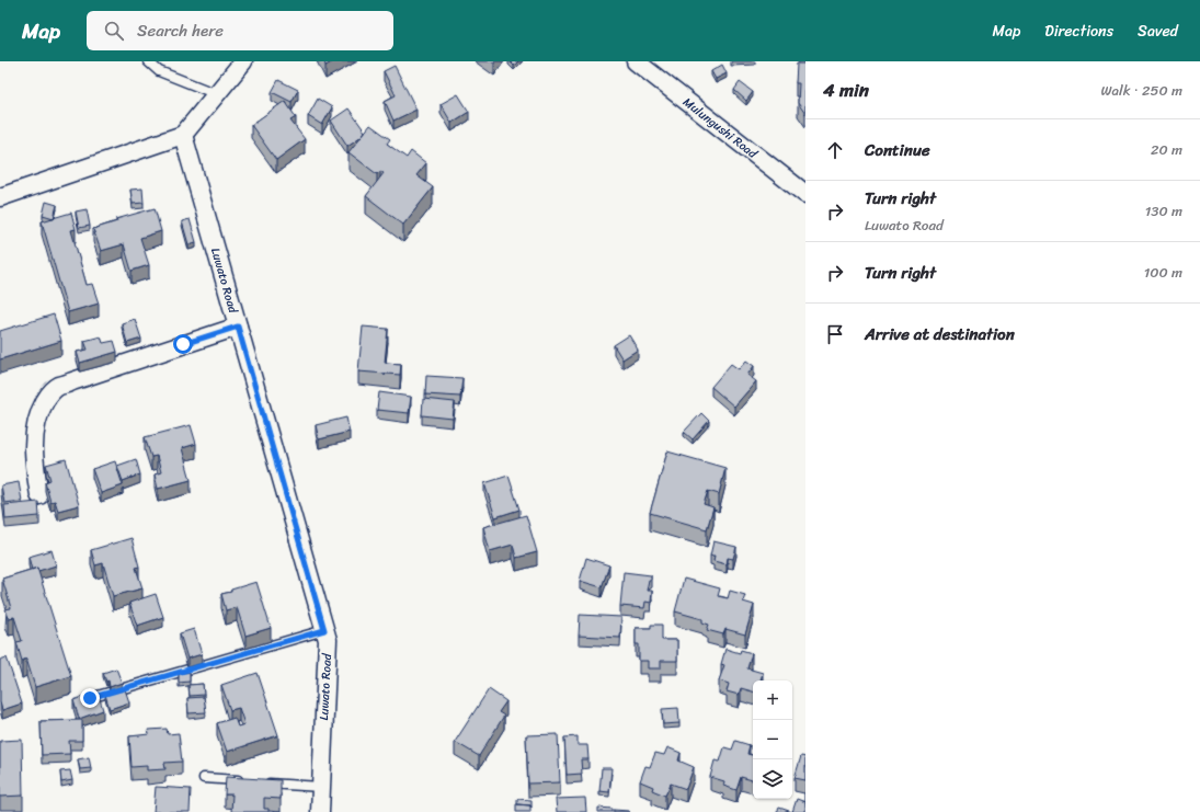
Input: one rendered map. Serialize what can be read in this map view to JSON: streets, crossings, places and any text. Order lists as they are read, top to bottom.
{
  "streets": {
    "street": ["Mulungushi Road", "Luwato Road"]
  },
  "page": {
    "header": "Map",
    "search": "Search here",
    "nav": ["Map", "Directions", "Saved"],
    "heading": ["4 min", "Walk · 250 m"],
    "list": [
      ["Continue", "20 m"],
      ["Turn right", "Luwato Road", "130 m"],
      ["Turn right", "100 m"],
      "Arrive at destination"
    ],
    "map_buttons": ["+", "−"]
  }
}
